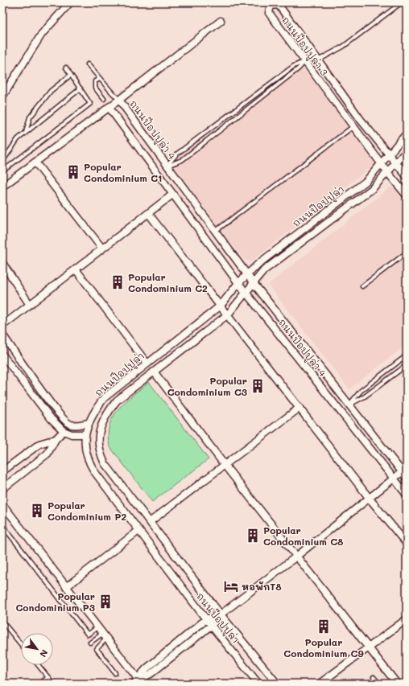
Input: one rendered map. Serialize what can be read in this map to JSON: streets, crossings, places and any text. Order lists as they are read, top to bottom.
{
  "streets": {
    "street": ["ถนนป๊อปปูล่า 3", "ถนนป๊อปปูล่า 4", "ถนนป๊อปปูล่า"]
  },
  "crossings": [
    ["ถนนป๊อปปูล่า 3", "ถนนป๊อปปูล่า"],
    ["ถนนป๊อปปูล่า 4", "ถนนป๊อปปูล่า"]
  ],
  "places": {
    "building": [
      "Popular Condominium C1",
      "Popular Condominium C2",
      "Popular Condominium C3",
      "Popular Condominium P2",
      "Popular Condominium C8",
      "Popular Condominium P3",
      "Popular Condominium C9"
    ],
    "hotel": ["หอพักT8"]
  },
  "north": "bottom right"
}
